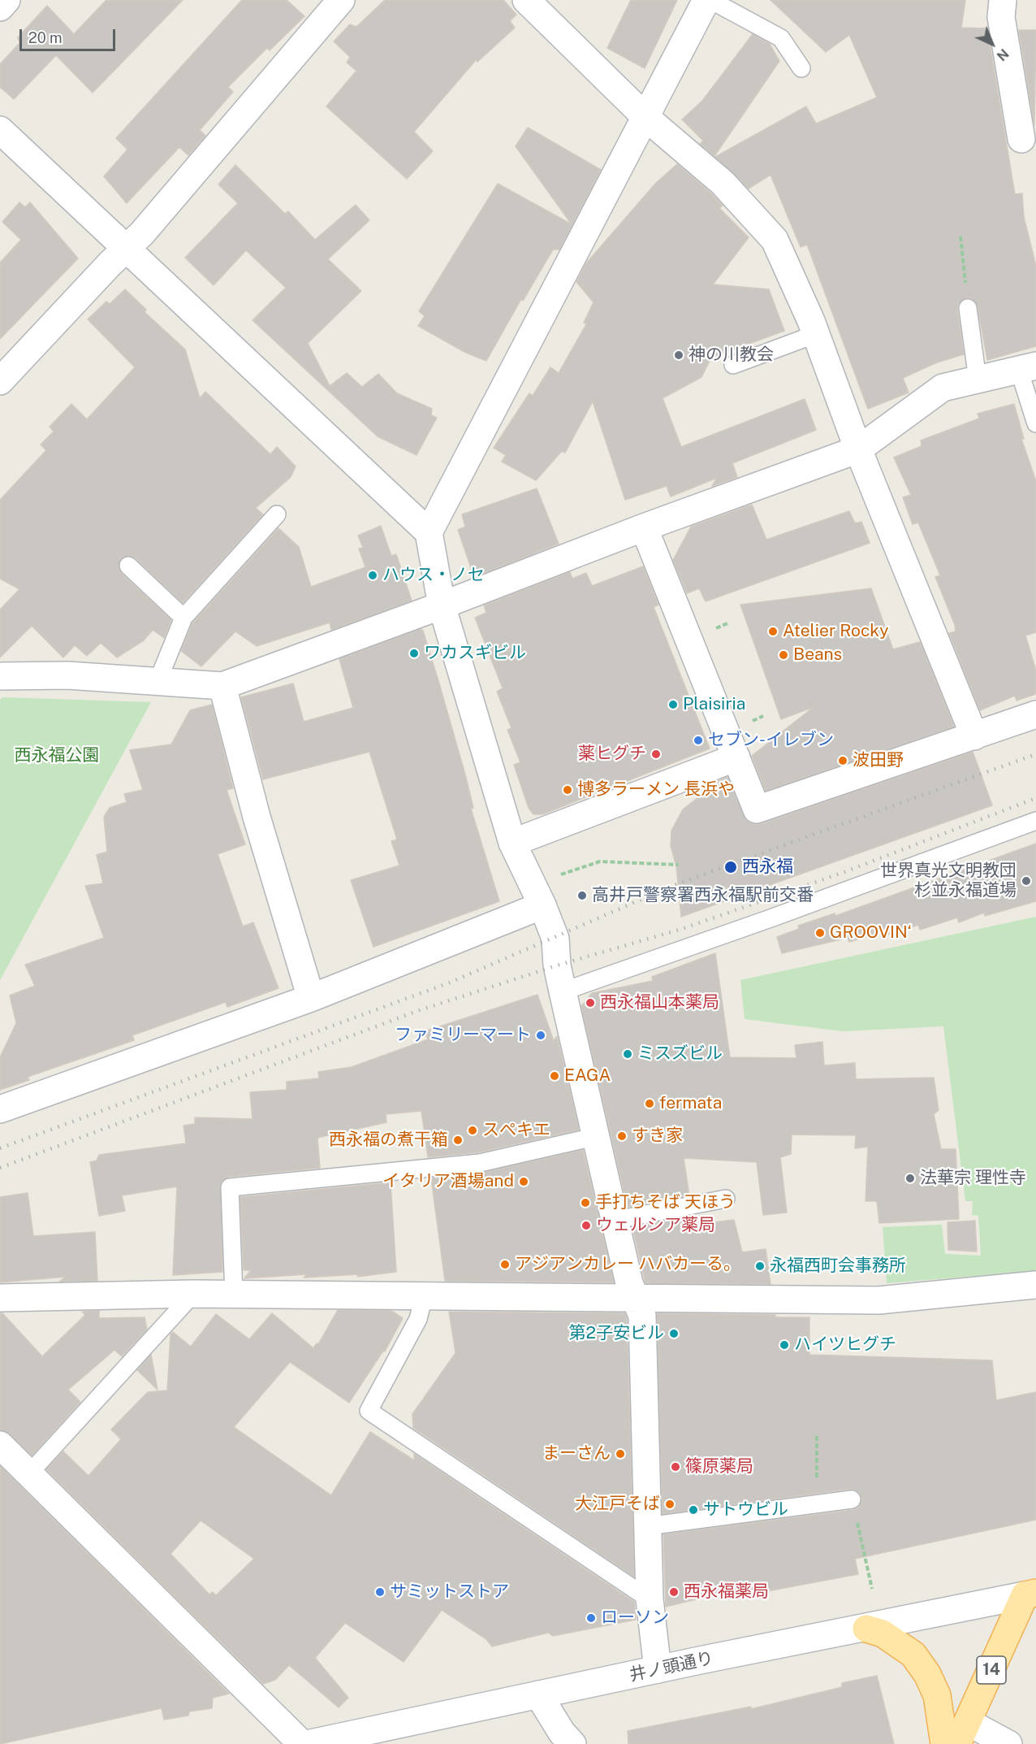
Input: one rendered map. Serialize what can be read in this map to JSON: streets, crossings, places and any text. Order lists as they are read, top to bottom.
{
  "streets": {
    "main road": ["14"],
    "street": ["井ノ頭通り"]
  },
  "crossings": [
    ["井ノ頭通り", "14"]
  ],
  "parks": ["西永福公園"],
  "places": [
    "神の川教会",
    "ハウス・ノセ",
    "Atelier Rocky",
    "ワカスギビル",
    "Beans",
    "Plaisiria",
    "セブン-イレブン",
    "薬ヒグチ",
    "波田野",
    "博多ラーメン 長浜や",
    "西永福",
    "世界真光文明教団 杉並永福道場",
    "高井戸警察署西永福駅前交番",
    "GROOVIN‘",
    "西永福山本薬局",
    "ファミリーマート",
    "ミスズビル",
    "EAGA",
    "fermata",
    "スぺキエ",
    "すき家",
    "西永福の煮干箱",
    "法華宗 理性寺",
    "イタリア酒場and",
    "手打ちそば 天ほう",
    "ウェルシア薬局",
    "アジアンカレー ハバカーる。",
    "永福西町会事務所",
    "第2子安ビル",
    "ハイツヒグチ",
    "まーさん",
    "篠原薬局",
    "大江戸そば",
    "サトウビル",
    "サミットストア",
    "西永福薬局",
    "ローソン"
  ],
  "scale_bar": "20 m",
  "north": "bottom right"
}
